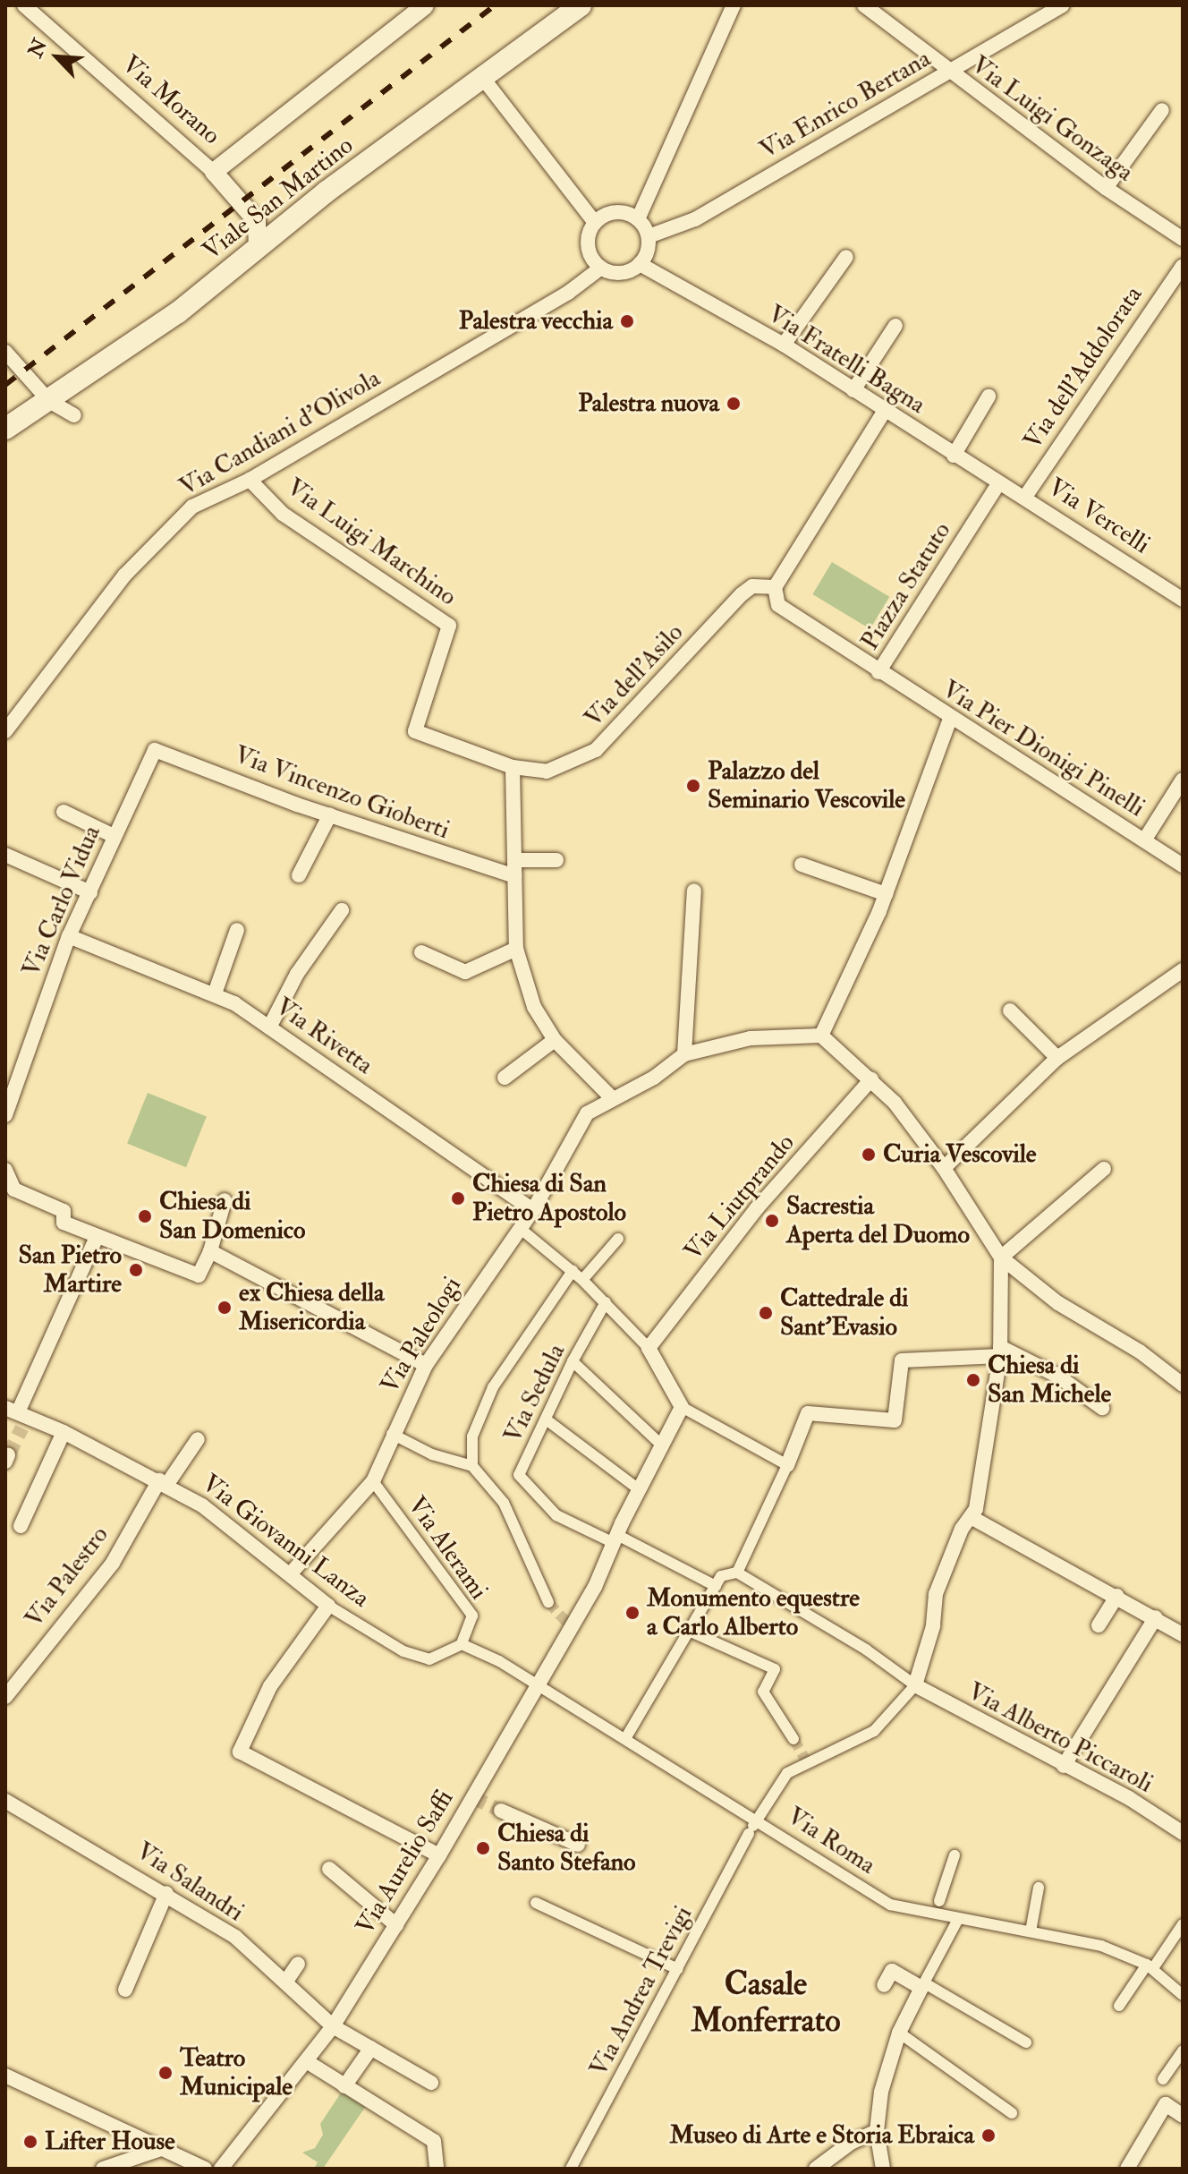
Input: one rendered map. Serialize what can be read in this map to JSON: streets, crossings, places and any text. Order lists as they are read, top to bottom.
{
  "streets": {
    "main road": ["Viale San Martino"],
    "street": [
      "Via Morano",
      "Via Enrico Bertana",
      "Via Luigi Gonzaga",
      "Via Fratelli Bagna",
      "Via dell'Addolorata",
      "Via Candiani d'Olivola",
      "Via Vercelli",
      "Via Luigi Marchino",
      "Piazza Statuto",
      "Via dell'Asilo",
      "Via Pier Dionigi Pinelli",
      "Via Vincenzo Gioberti",
      "Via Carlo Vidua",
      "Via Rivetta",
      "Via Liutprando",
      "Via Paleologi",
      "Via Sedula",
      "Via Giovanni Lanza",
      "Via Alerami",
      "Via Palestro",
      "Via Alberto Piccaroli",
      "Via Roma",
      "Via Aurelio Saffi",
      "Via Salandri",
      "Via Andrea Trevigi"
    ]
  },
  "crossings": [
    ["Via Morano", "Viale San Martino"],
    ["Via Enrico Bertana", "Via Luigi Gonzaga"],
    ["Via Enrico Bertana", "Via Fratelli Bagna"],
    ["Via Enrico Bertana", "Via Candiani d'Olivola"],
    ["Via Fratelli Bagna", "Via dell'Addolorata"],
    ["Via Fratelli Bagna", "Via Candiani d'Olivola"],
    ["Via Fratelli Bagna", "Via Vercelli"],
    ["Via Fratelli Bagna", "Piazza Statuto"],
    ["Via dell'Addolorata", "Via Vercelli"],
    ["Via Candiani d'Olivola", "Via Luigi Marchino"],
    ["Via Luigi Marchino", "Via dell'Asilo"],
    ["Piazza Statuto", "Via dell'Asilo"],
    ["Piazza Statuto", "Via Pier Dionigi Pinelli"],
    ["Via Vincenzo Gioberti", "Via Carlo Vidua"],
    ["Via Carlo Vidua", "Via Rivetta"],
    ["Via Rivetta", "Via Paleologi"],
    ["Via Paleologi", "Via Giovanni Lanza"],
    ["Via Paleologi", "Via Alerami"],
    ["Via Sedula", "Via Aurelio Saffi"],
    ["Via Giovanni Lanza", "Via Palestro"],
    ["Via Alberto Piccaroli", "Via Andrea Trevigi"],
    ["Via Roma", "Via Aurelio Saffi"],
    ["Via Roma", "Via Andrea Trevigi"],
    ["Via Aurelio Saffi", "Via Salandri"]
  ],
  "districts": ["Casale Monferrato"],
  "places": [
    "Palestra vecchia",
    "Palestra nuova",
    "Palazzo del Seminario Vescovile",
    "Curia Vescovile",
    "Chiesa di San Pietro Apostolo",
    "Chiesa di San Domenico",
    "Sacrestia Aperta del Duomo",
    "San Pietro Martire",
    "ex Chiesa della Misericordia",
    "Cattedrale di Sant'Evasio",
    "Chiesa di San Michele",
    "Monumento equestre a Carlo Alberto",
    "Chiesa di Santo Stefano",
    "Teatro Municipale",
    "Museo di Arte e Storia Ebraica",
    "Lifter House"
  ],
  "north": "top left"
}
